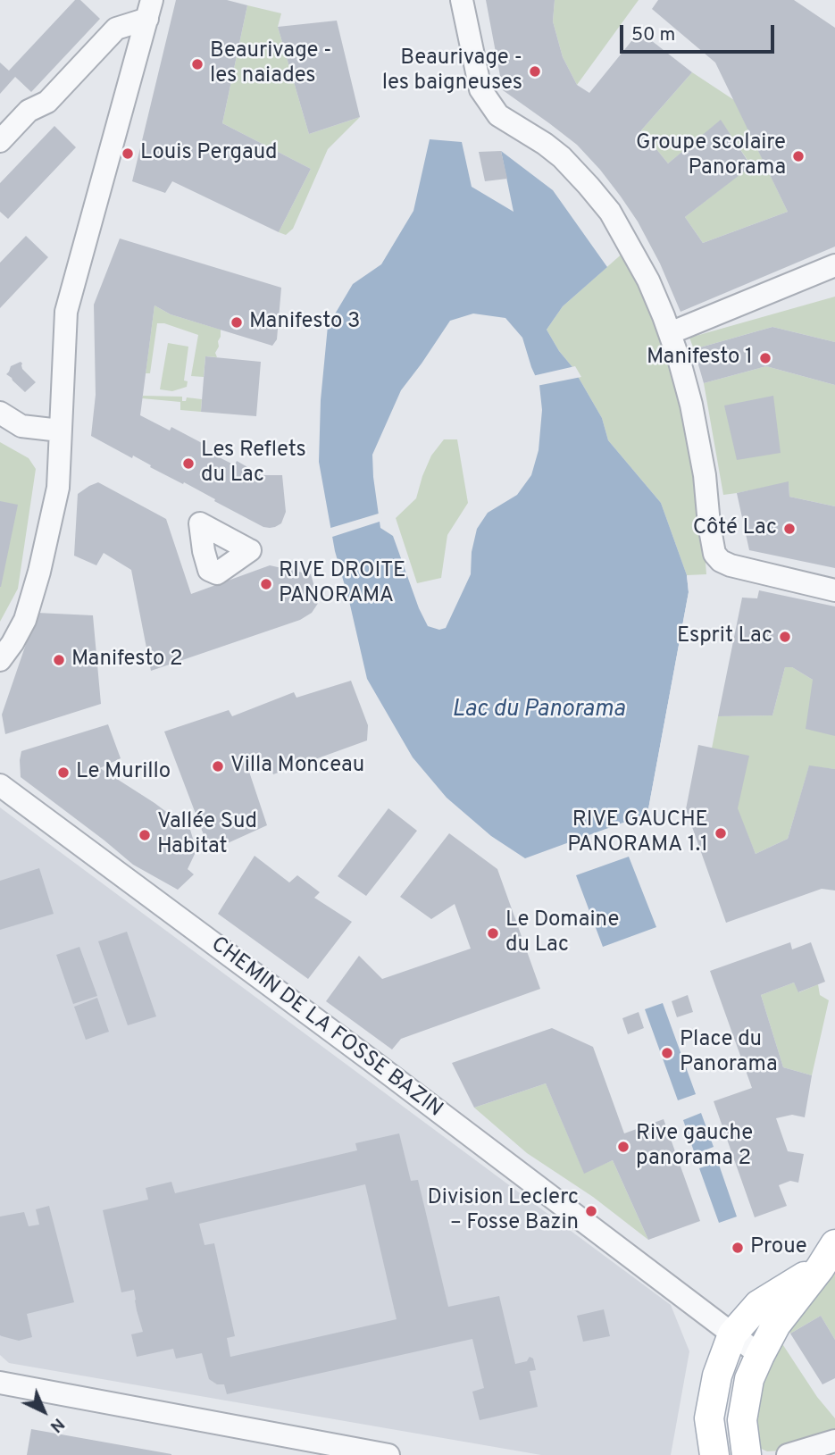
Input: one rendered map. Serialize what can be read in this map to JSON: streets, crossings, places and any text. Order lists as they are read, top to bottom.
{
  "streets": {
    "street": ["CHEMIN DE LA FOSSE BAZIN"]
  },
  "water": ["Lac du Panorama"],
  "places": [
    "Beaurivage - les naiades",
    "Beaurivage - les baigneuses",
    "Louis Pergaud",
    "Groupe scolaire Panorama",
    "Manifesto 3",
    "Manifesto 1",
    "Les Reflets du Lac",
    "Côté Lac",
    "RIVE DROITE PANORAMA",
    "Esprit Lac",
    "Manifesto 2",
    "Villa Monceau",
    "Le Murillo",
    "RIVE GAUCHE PANORAMA 1.1",
    "Vallée Sud Habitat",
    "Le Domaine du Lac",
    "Place du Panorama",
    "Rive gauche panorama 2",
    "Division Leclerc – Fosse Bazin",
    "Proue"
  ],
  "scale_bar": "50 m",
  "north": "bottom right"
}
